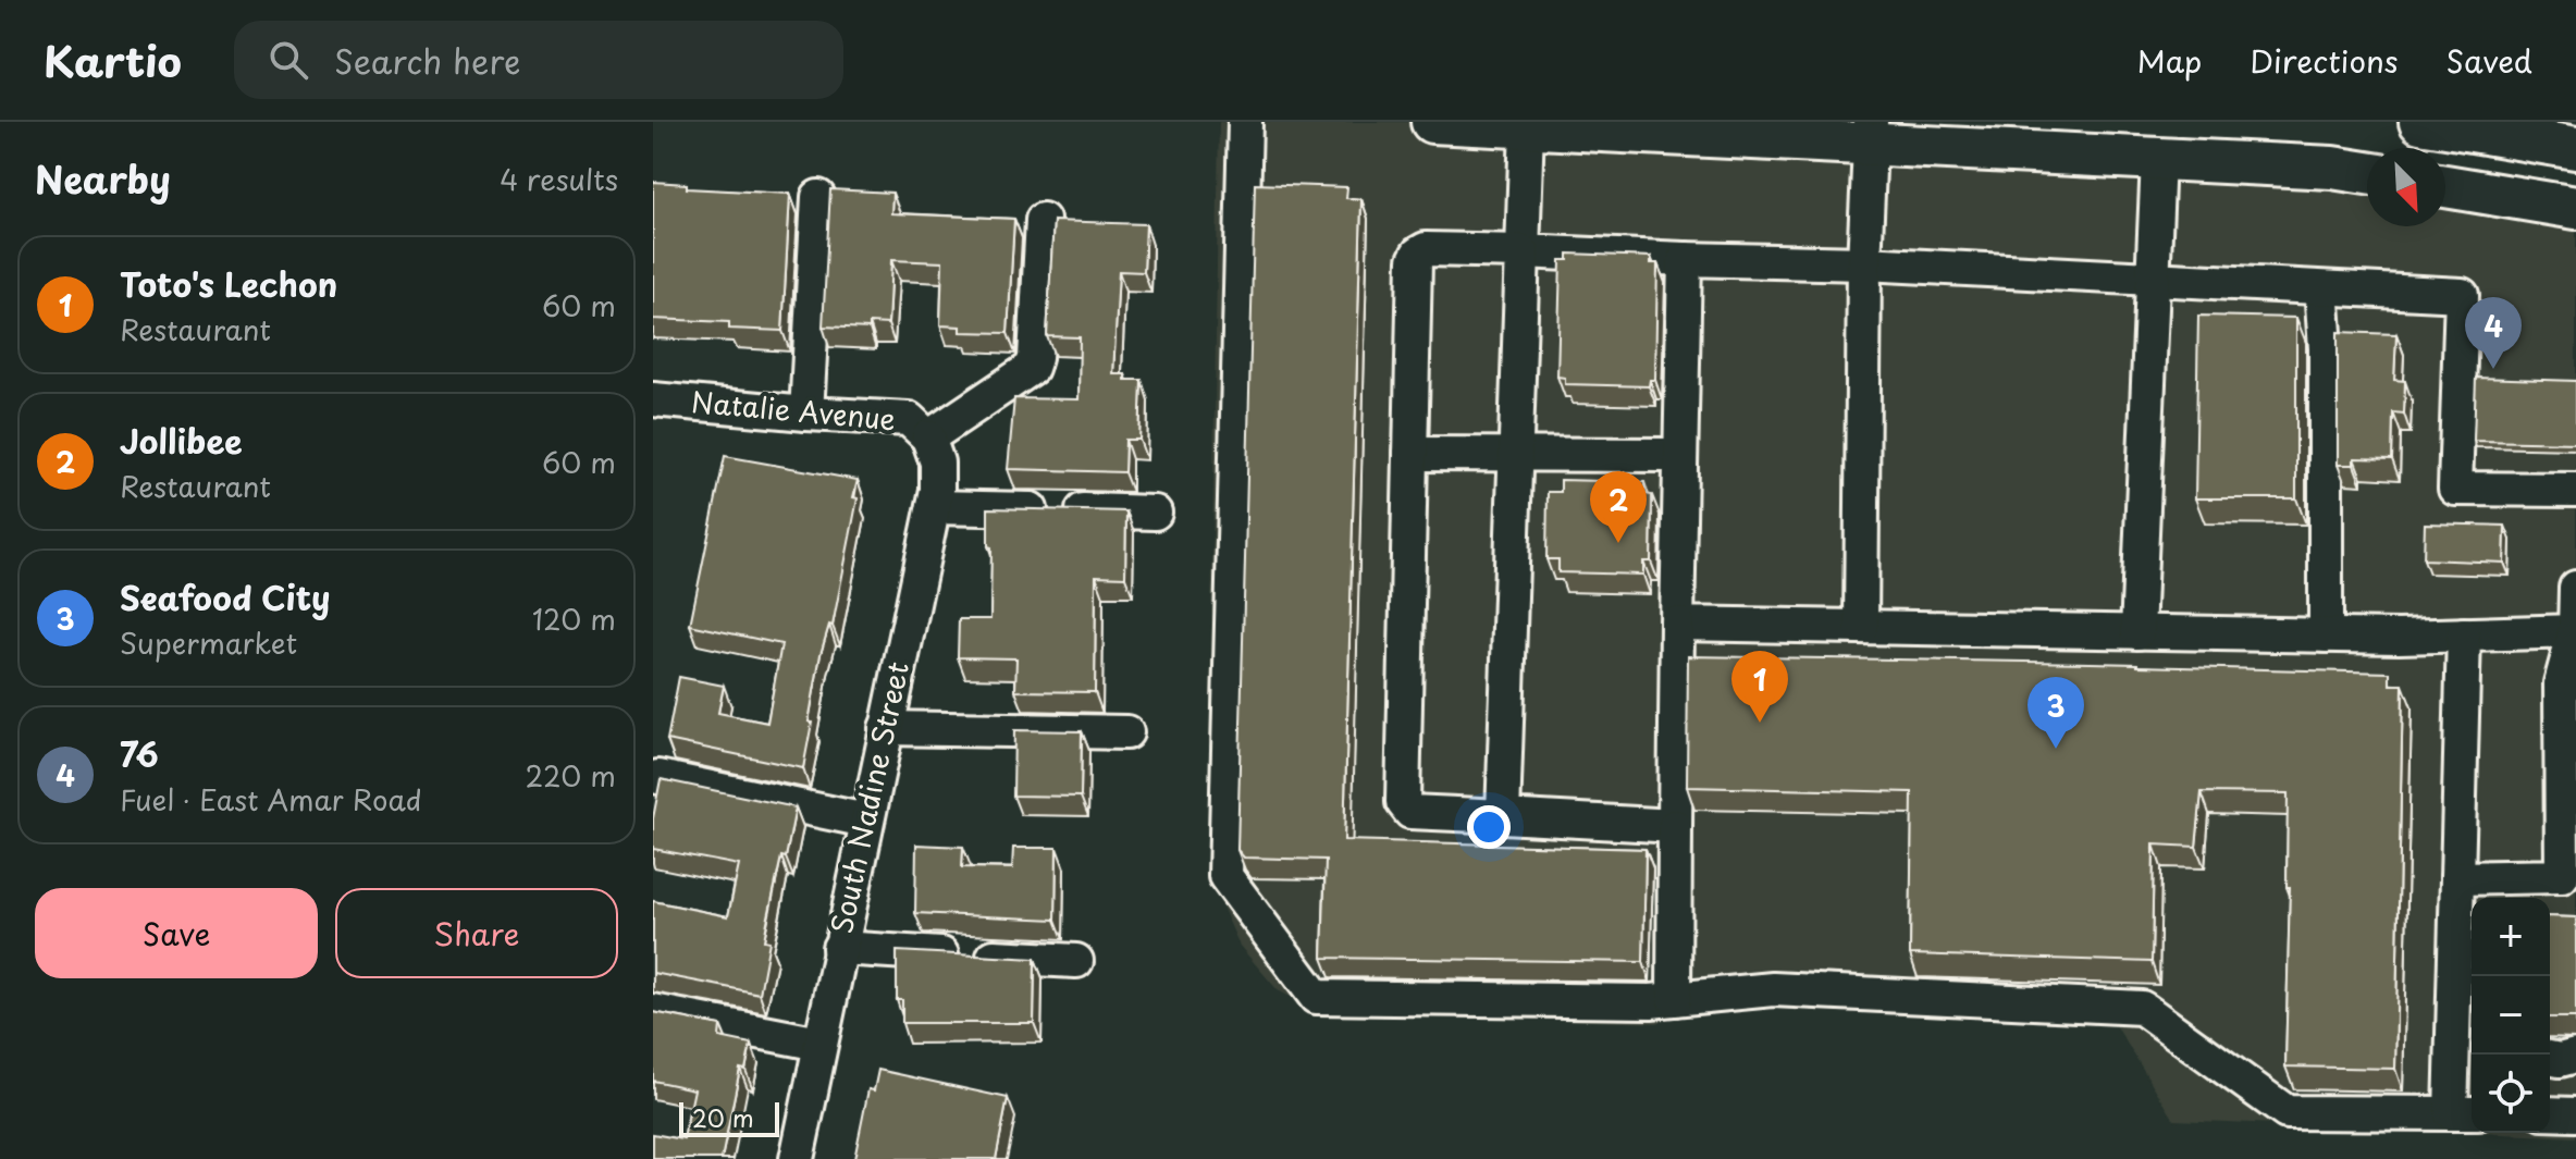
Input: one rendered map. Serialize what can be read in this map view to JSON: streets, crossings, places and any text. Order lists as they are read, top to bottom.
{
  "streets": {
    "street": ["Natalie Avenue", "South Nadine Street"]
  },
  "crossings": [
    ["Natalie Avenue", "South Nadine Street"]
  ],
  "scale_bar": "20 m",
  "north": "bottom right",
  "page": {
    "header": "Kartio",
    "search": "Search here",
    "nav": ["Map", "Directions", "Saved"],
    "heading": ["Nearby", "4 results"],
    "list": [
      {
        "mark": "1",
        "name": "Toto's Lechon",
        "note": "Restaurant",
        "value": "60 m"
      },
      {
        "mark": "2",
        "name": "Jollibee",
        "note": "Restaurant",
        "value": "60 m"
      },
      {
        "mark": "3",
        "name": "Seafood City",
        "note": "Supermarket",
        "value": "120 m"
      },
      {
        "mark": "4",
        "name": "76",
        "note": "Fuel · East Amar Road",
        "value": "220 m"
      }
    ],
    "pins": [
      "4",
      "2",
      "1",
      "3"
    ],
    "buttons": ["Save", "Share"],
    "map_buttons": ["+", "−"],
    "scale": "20 m"
  }
}
